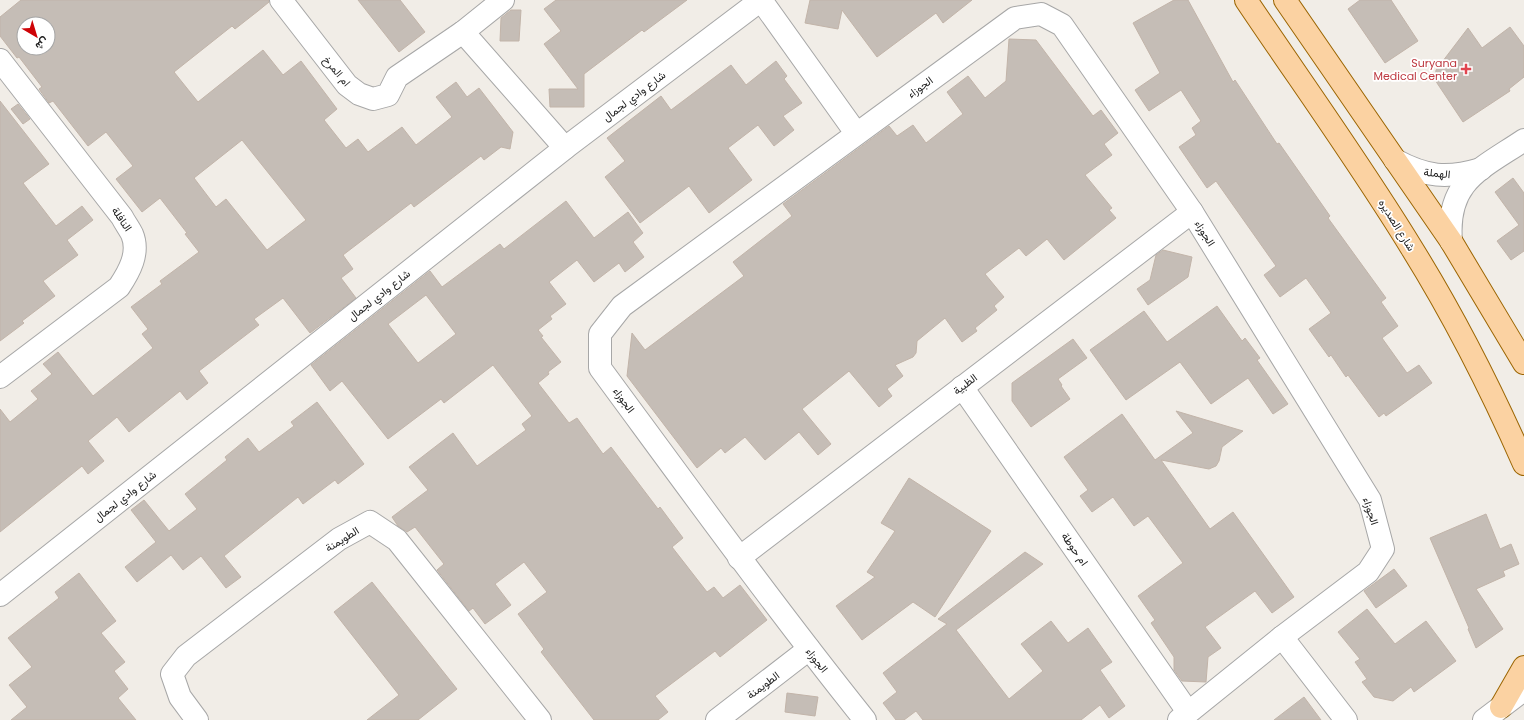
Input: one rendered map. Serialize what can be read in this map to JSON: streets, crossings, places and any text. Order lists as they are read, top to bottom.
{
  "streets": {
    "main road": ["شارع الصديره"],
    "street": [
      "ام المرخ",
      "الجوزاء",
      "شارع وادي لجمال",
      "الهملة",
      "النافلة",
      "الظبية",
      "الطويمنة",
      "ام حوطة"
    ]
  },
  "crossings": [
    ["الجوزاء", "الظبية"],
    ["الجوزاء", "الطويمنة"],
    ["الجوزاء", "ام حوطة"],
    ["الظبية", "ام حوطة"]
  ],
  "places": {
    "health": ["Suryana Medical Center"]
  },
  "north": "bottom right"
}
